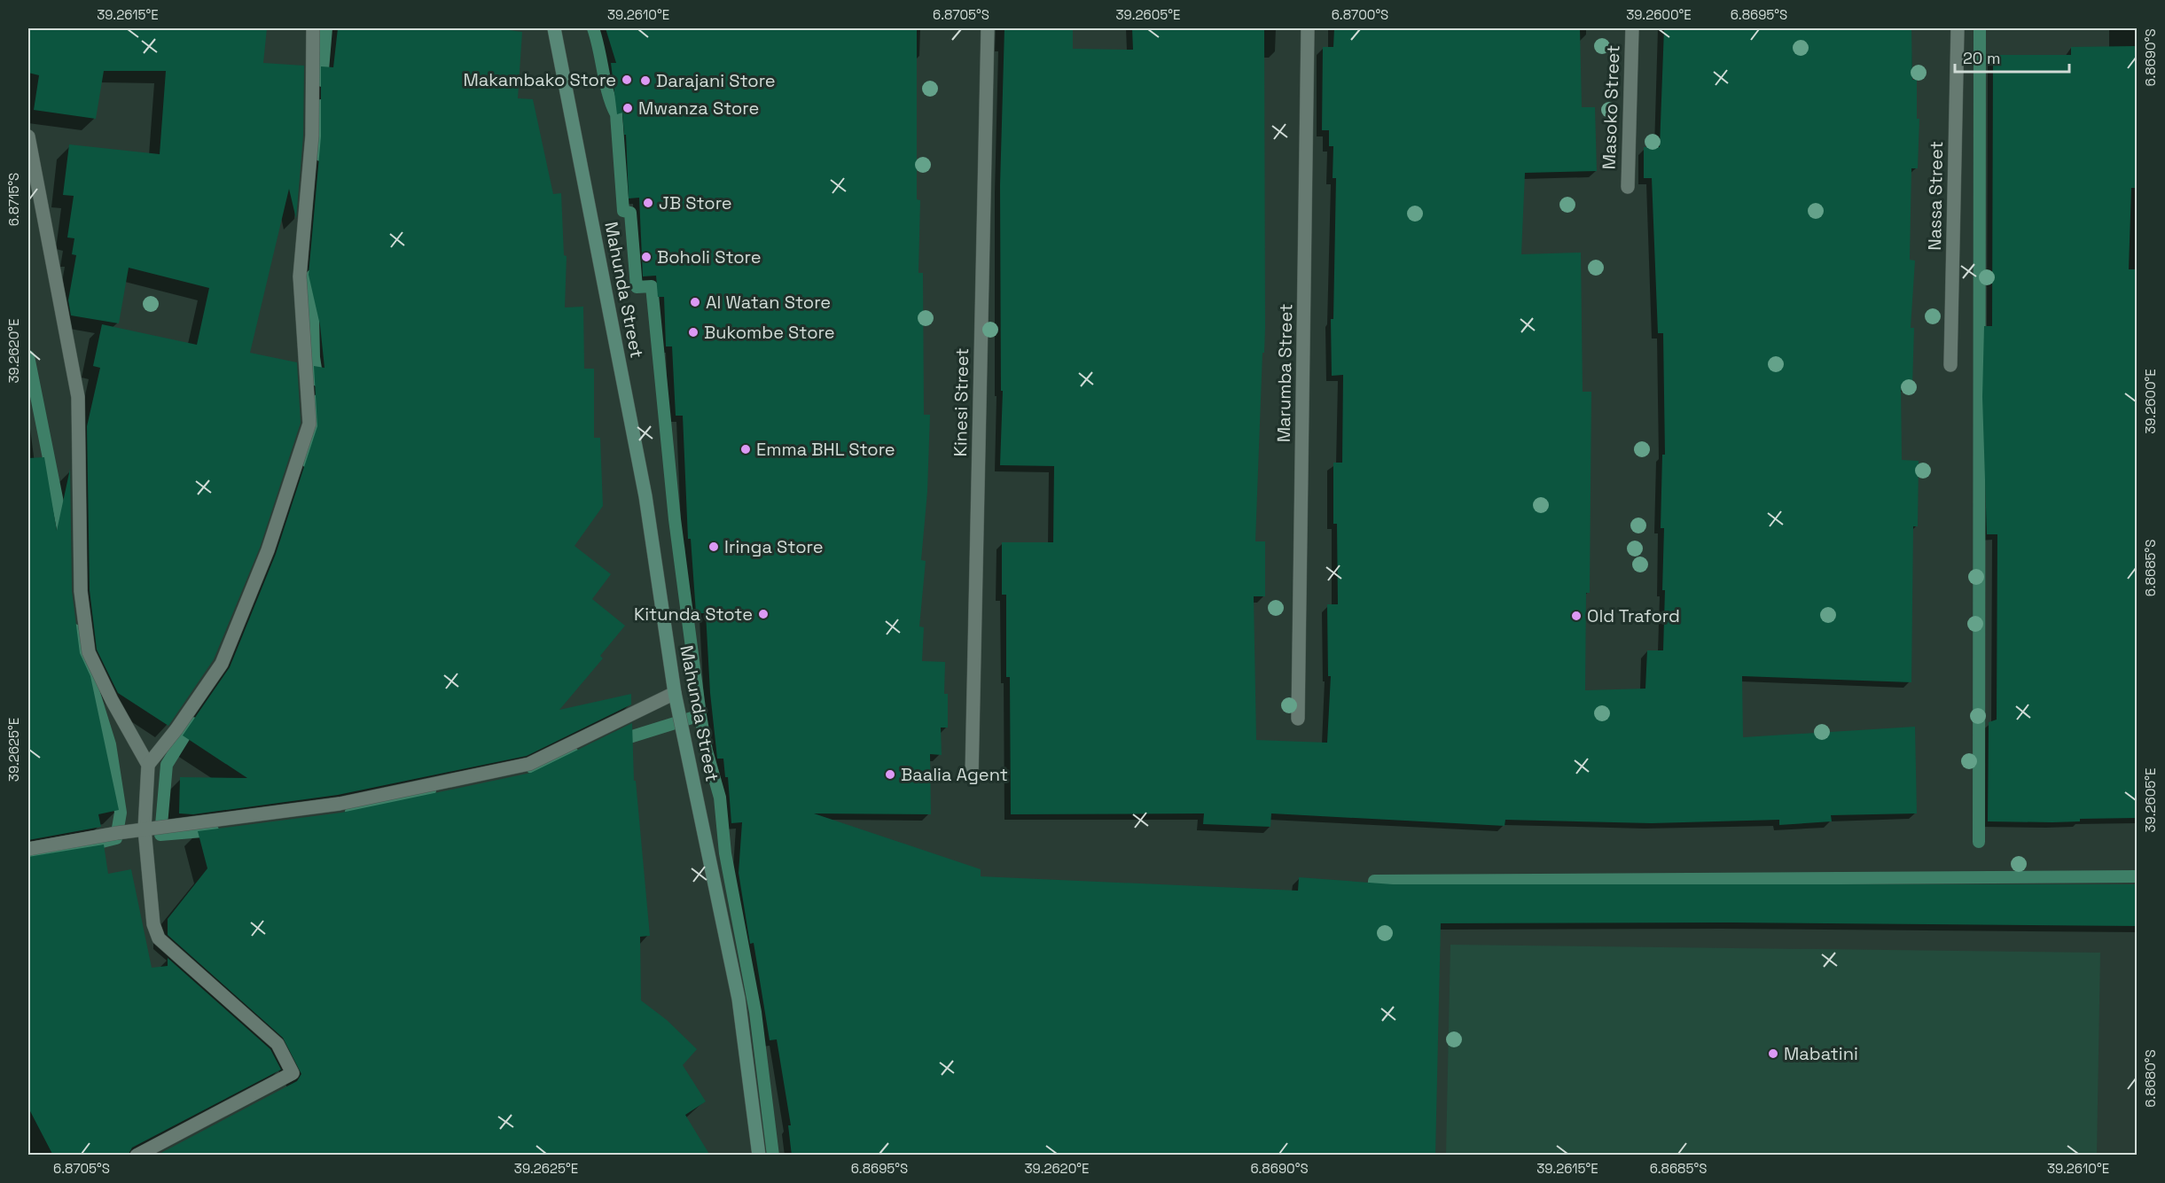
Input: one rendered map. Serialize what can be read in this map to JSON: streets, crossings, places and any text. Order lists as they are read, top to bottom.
{
  "streets": {
    "street": [
      "Masoko Street",
      "Nassa Street",
      "Mahunda Street",
      "Marumba Street",
      "Kinesi Street"
    ]
  },
  "places": [
    "Makambako Store",
    "Darajani Store",
    "Mwanza Store",
    "JB Store",
    "Boholi Store",
    "Al Watan Store",
    "Bukombe Store",
    "Emma BHL Store",
    "Iringa Store",
    "Kitunda Stote",
    "Old Traford",
    "Baalia Agent",
    "Mabatini"
  ],
  "scale_bar": "20 m",
  "coordinates": [
    "39.2615°E",
    "39.2610°E",
    "6.8705°S",
    "39.2605°E",
    "6.8700°S",
    "39.2600°E",
    "6.8695°S",
    "6.8690°S",
    "6.8715°S",
    "39.2620°E",
    "6.8685°S",
    "39.2625°E",
    "6.8680°S"
  ]
}
